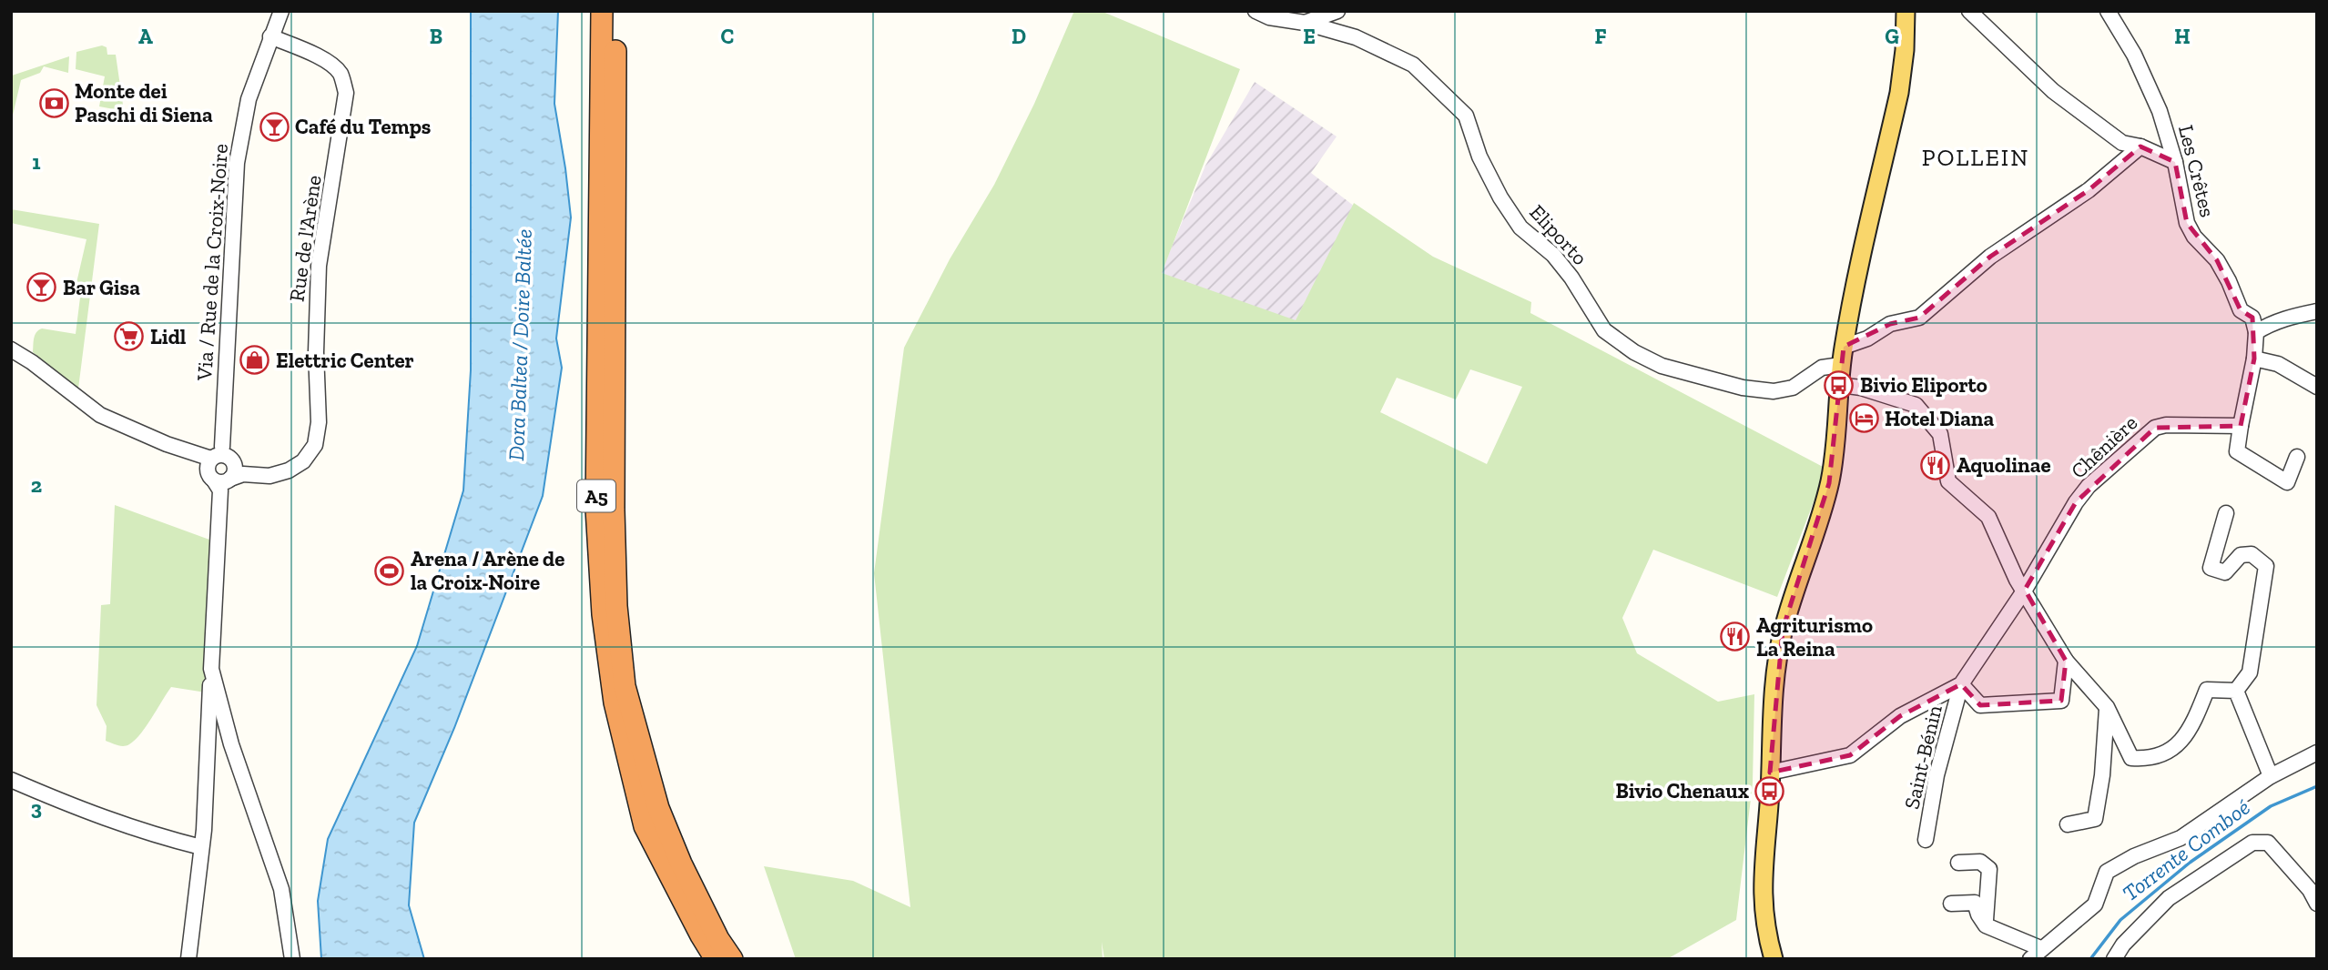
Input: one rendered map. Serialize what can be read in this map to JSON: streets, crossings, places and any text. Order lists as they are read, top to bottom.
{
  "streets": {
    "highway": ["A5"],
    "street": [
      "Les Crêtes",
      "Eliporto",
      "Rue de l'Arène",
      "Via / Rue de la Croix-Noire",
      "Chênière",
      "Saint-Bénin"
    ]
  },
  "crossings": [
    ["Rue de l'Arène", "Via / Rue de la Croix-Noire"],
    ["Chênière", "Saint-Bénin"]
  ],
  "districts": ["POLLEIN"],
  "water": ["Dora Baltea / Doire Baltée", "Torrente Comboé"],
  "places": {
    "bank": ["Monte dei Paschi di Siena"],
    "bar": ["Café du Temps", "Bar Gisa"],
    "supermarket": ["Lidl"],
    "shop": ["Elettric Center"],
    "bus stop": ["Bivio Eliporto", "Bivio Chenaux"],
    "hotel": ["Hotel Diana"],
    "restaurant": ["Aquolinae", "Agriturismo La Reina"],
    "sports": ["Arena / Arène de la Croix-Noire"]
  },
  "grid": {
    "columns": [
      "A",
      "B",
      "C",
      "D",
      "E",
      "F",
      "G",
      "H"
    ],
    "rows": ["1", "2", "3"]
  }
}
